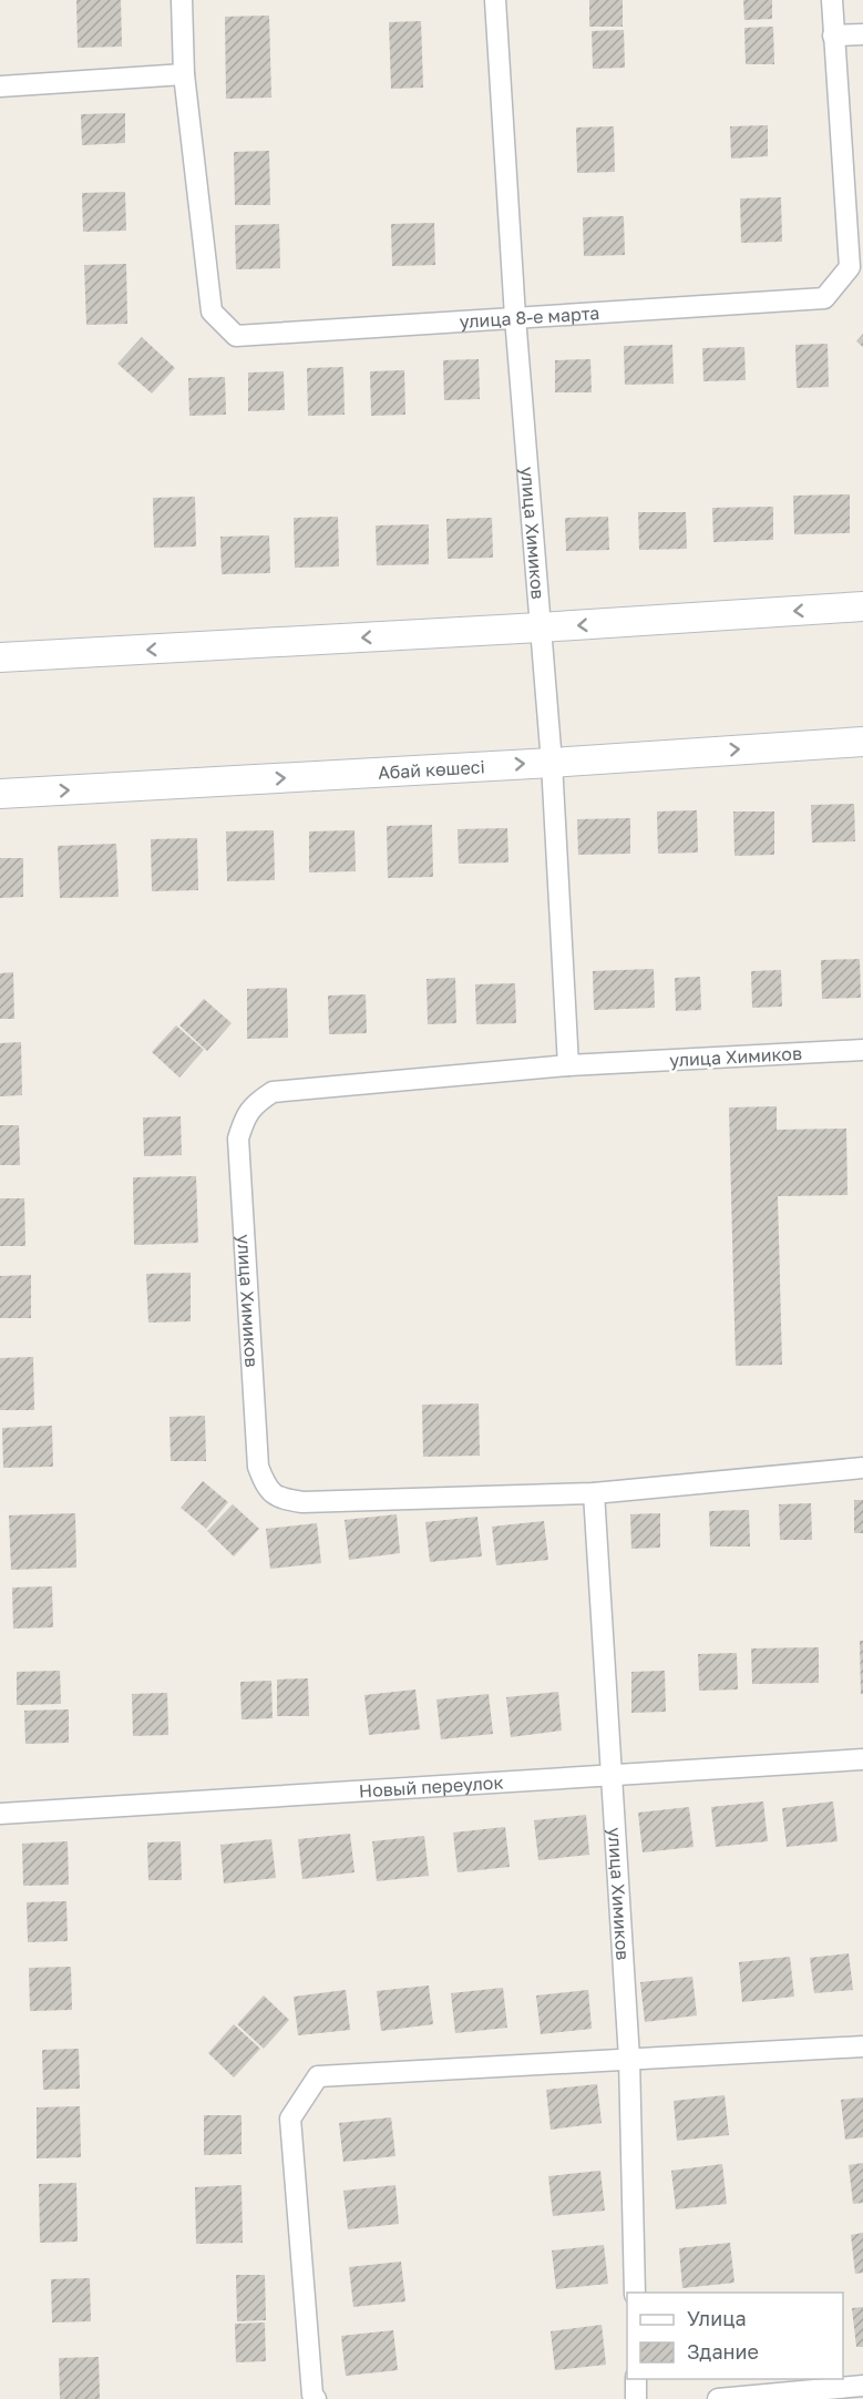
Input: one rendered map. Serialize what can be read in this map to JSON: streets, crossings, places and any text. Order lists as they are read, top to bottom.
{
  "streets": {
    "street": [
      "улица 8-е марта",
      "улица Химиков",
      "Абай көшесі",
      "Новый переулок"
    ]
  },
  "crossings": [
    ["улица 8-е марта", "улица Химиков"],
    ["улица Химиков", "Абай көшесі"],
    ["улица Химиков", "Новый переулок"]
  ],
  "legend": ["Улица", "Здание"]
}
